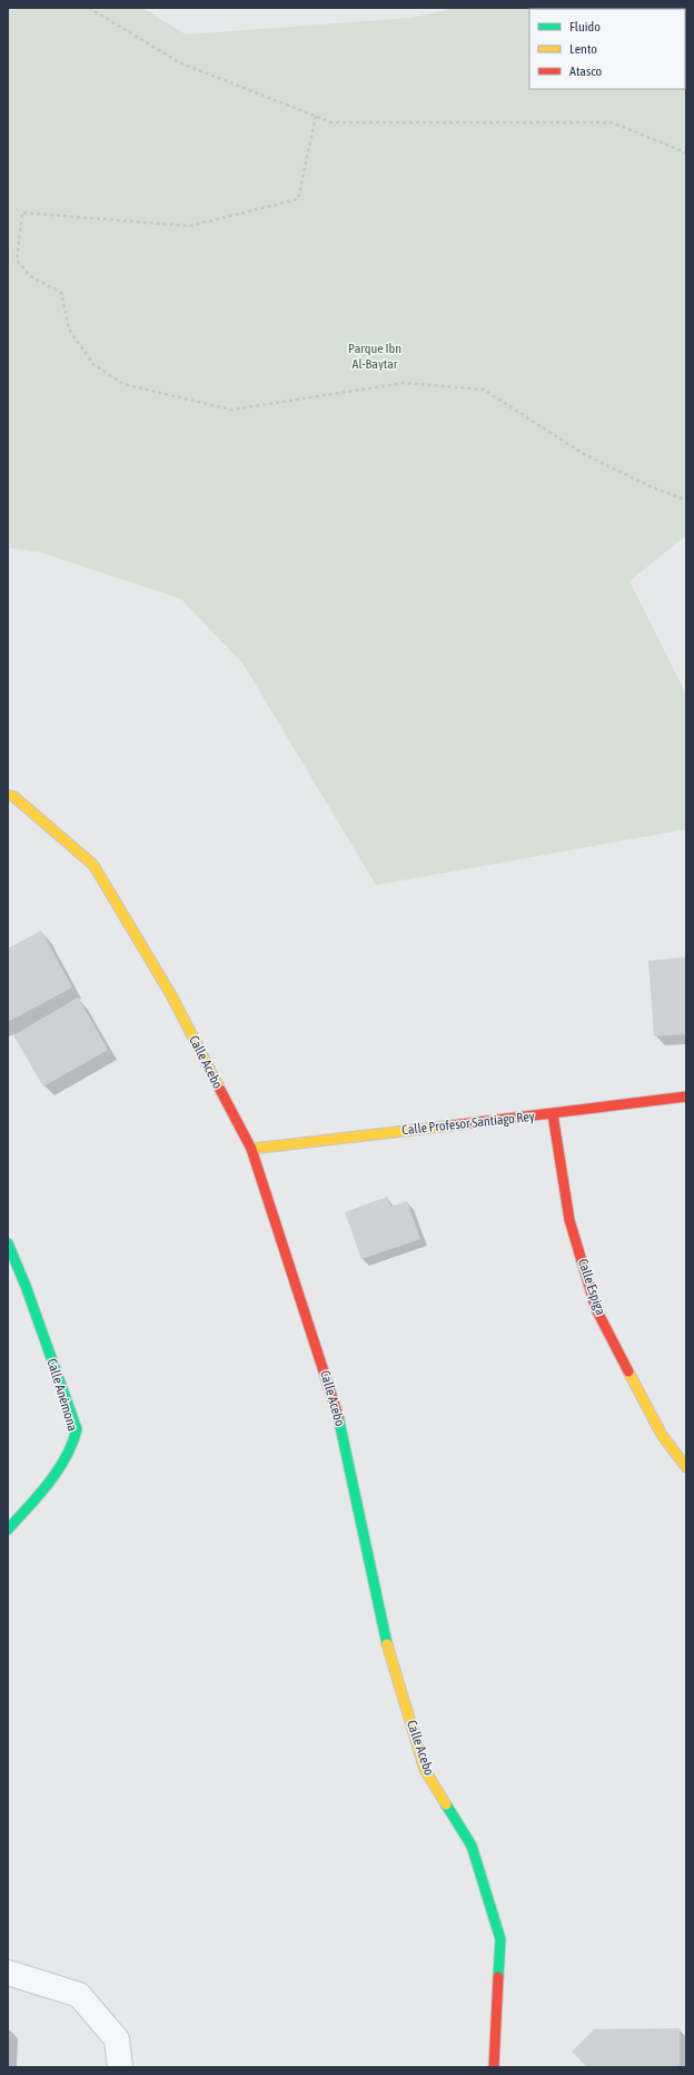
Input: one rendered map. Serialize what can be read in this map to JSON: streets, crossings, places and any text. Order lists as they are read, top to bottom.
{
  "streets": {
    "street": [
      "Calle Acebo",
      "Calle Profesor Santiago Rey",
      "Calle Espiga",
      "Calle Anémona"
    ]
  },
  "crossings": [
    ["Calle Acebo", "Calle Profesor Santiago Rey"],
    ["Calle Profesor Santiago Rey", "Calle Espiga"]
  ],
  "parks": ["Parque Ibn Al-Baytar"],
  "legend": ["Fluido", "Lento", "Atasco"]
}
